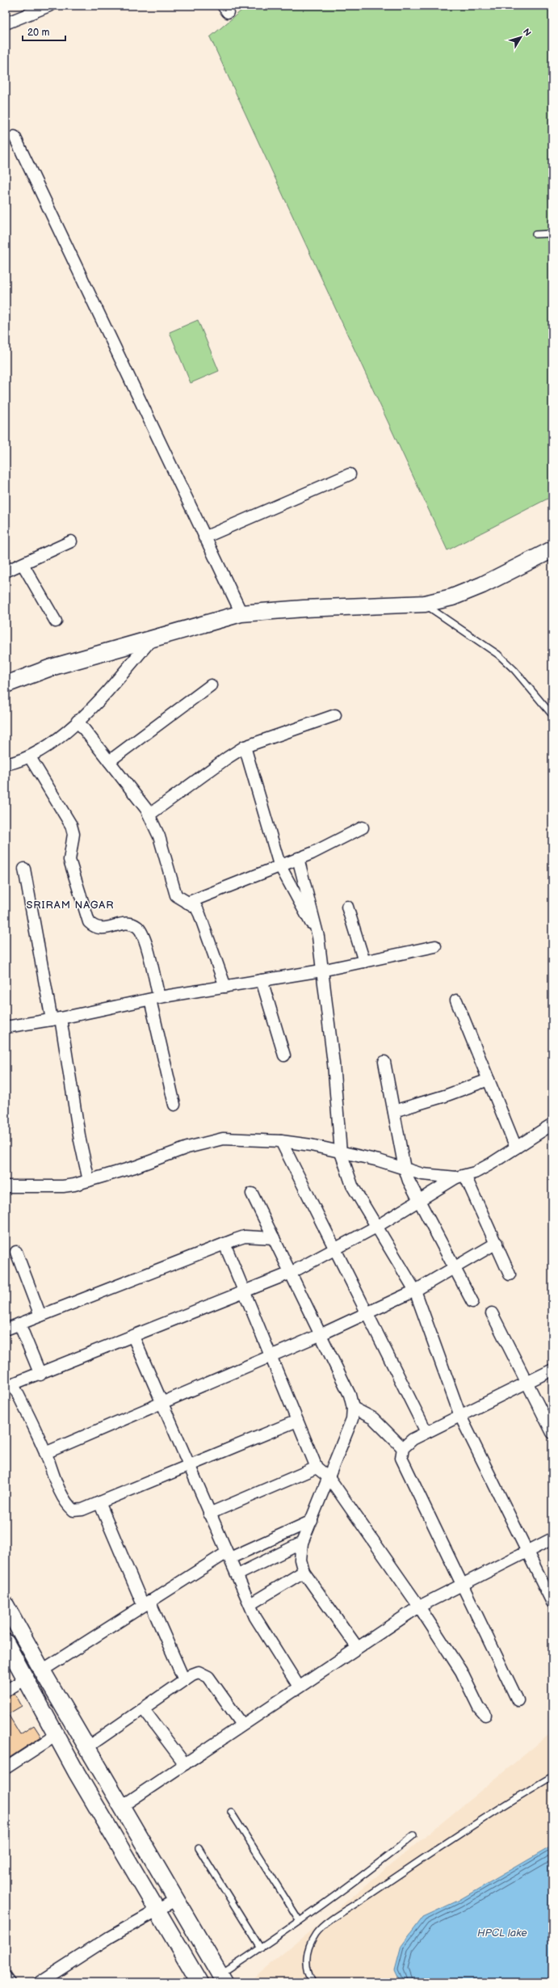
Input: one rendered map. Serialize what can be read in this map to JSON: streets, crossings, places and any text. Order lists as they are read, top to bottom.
{
  "districts": ["SRIRAM NAGAR"],
  "water": ["HPCL lake"],
  "scale_bar": "20 m",
  "north": "top right"
}
